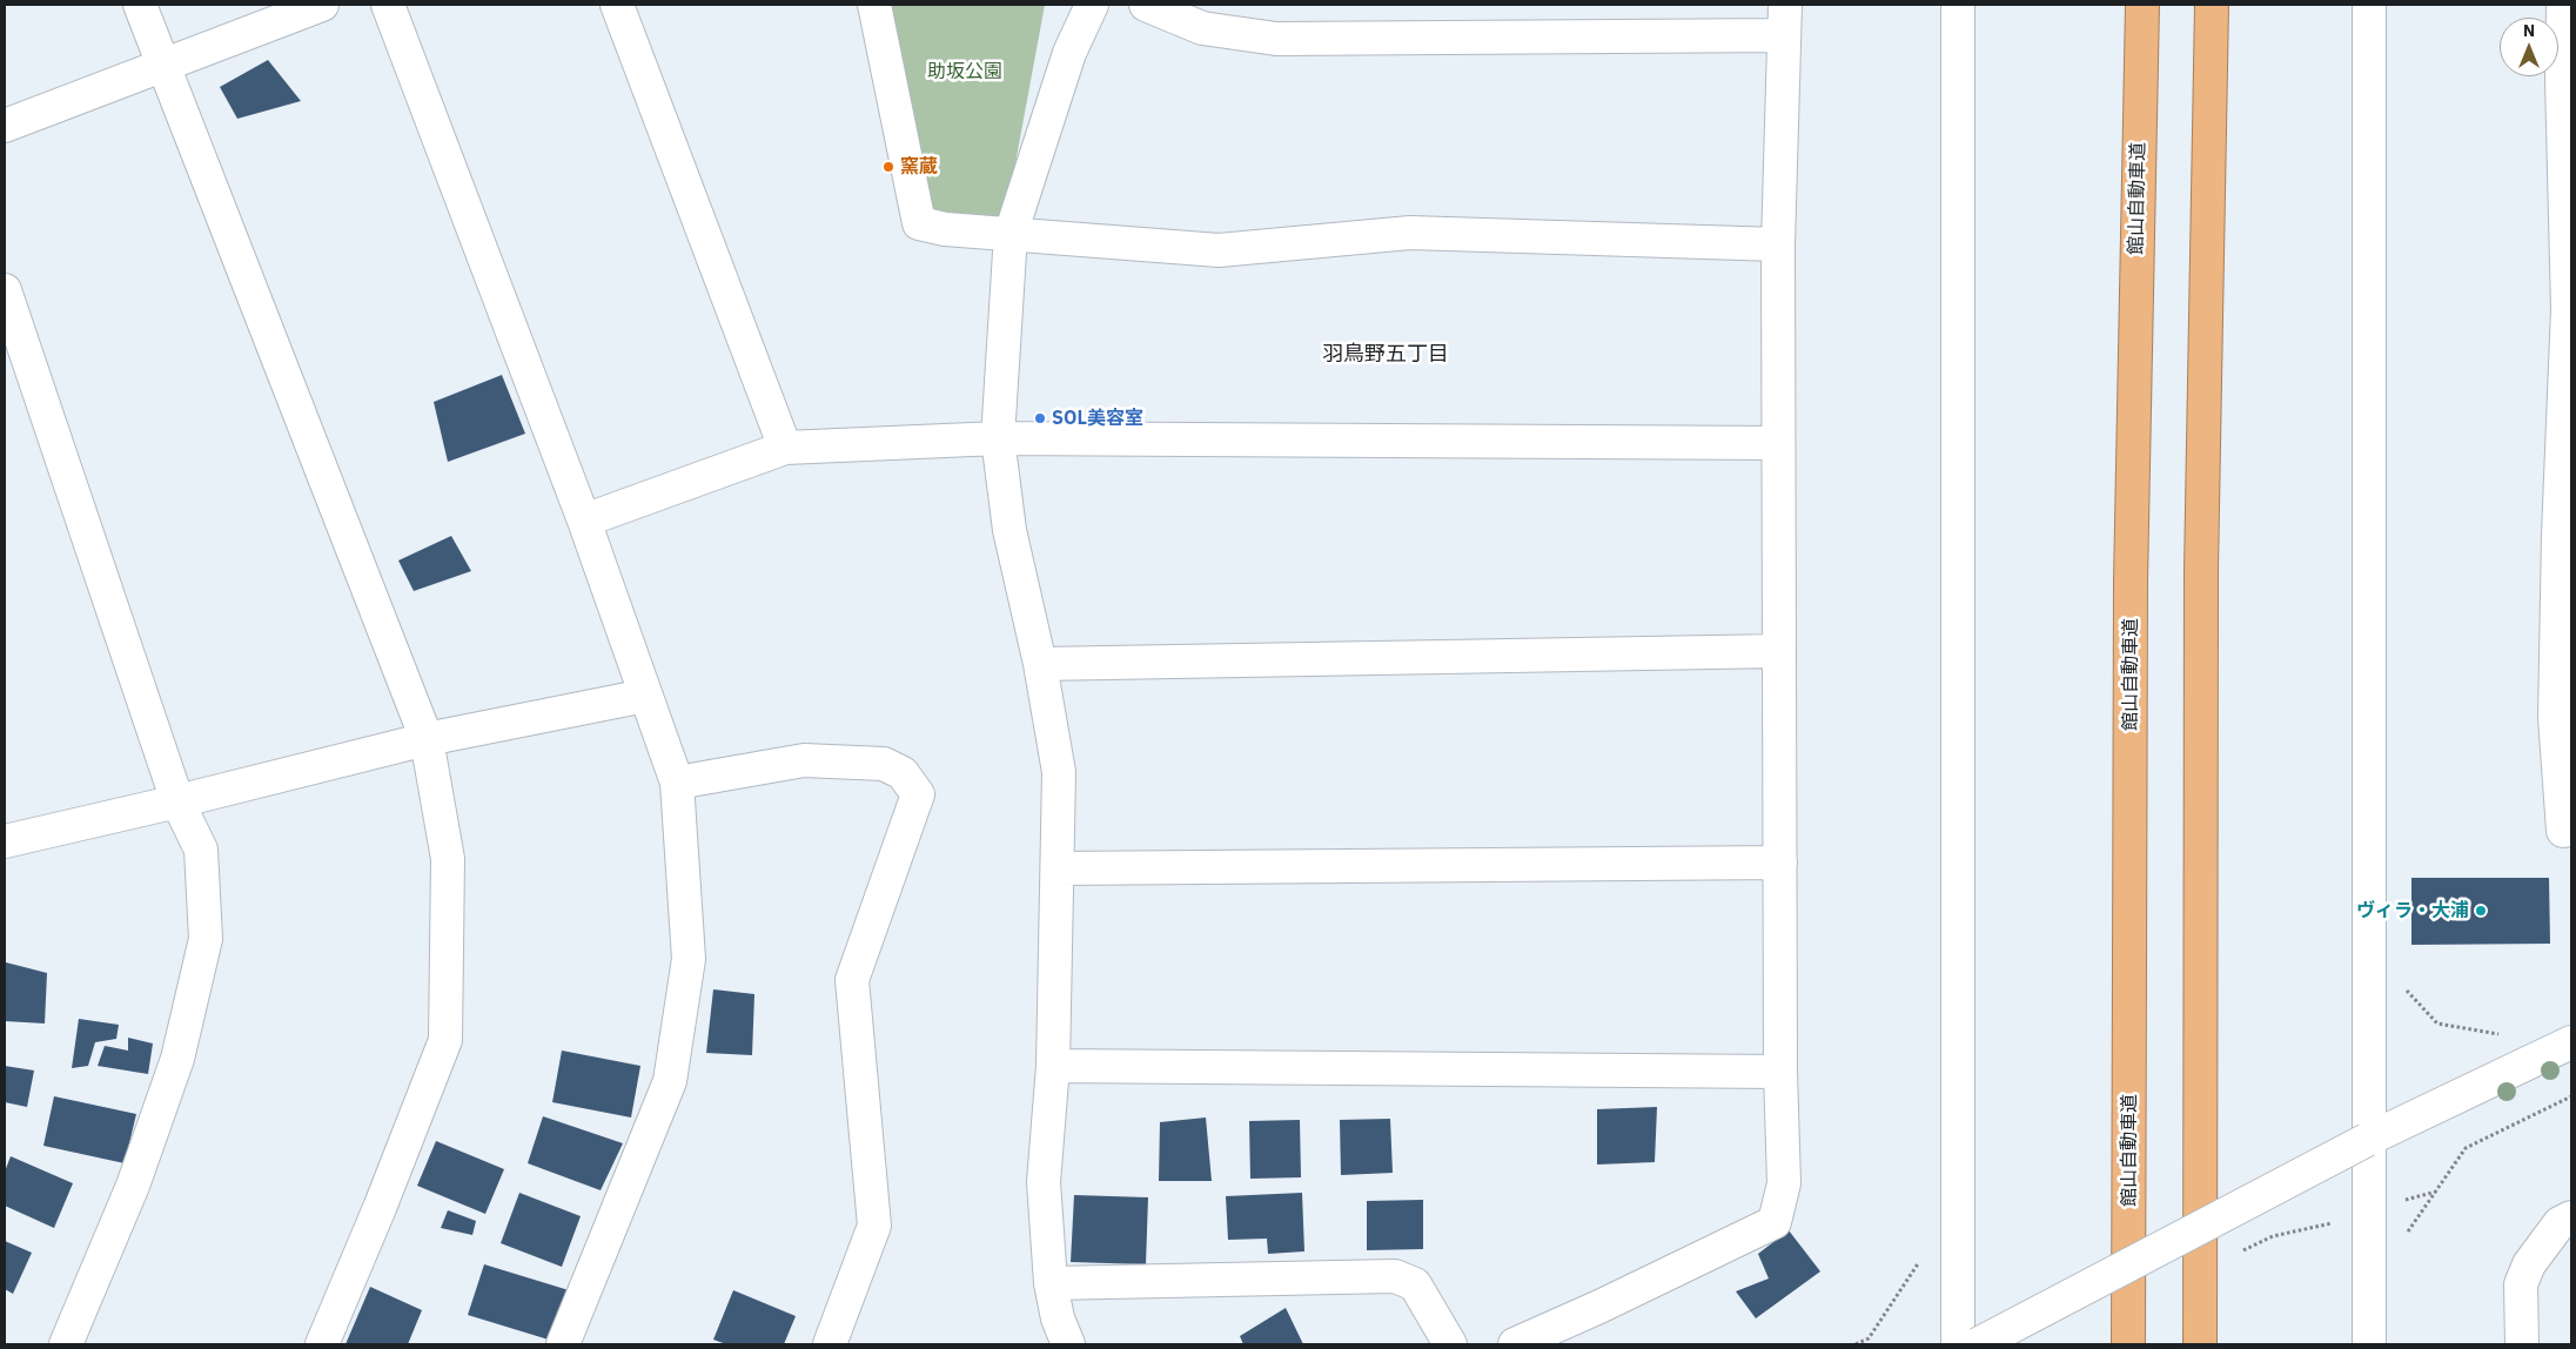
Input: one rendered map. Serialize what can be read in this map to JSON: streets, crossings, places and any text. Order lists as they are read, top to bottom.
{
  "streets": {
    "highway": ["館山自動車道"]
  },
  "districts": ["羽鳥野五丁目"],
  "parks": ["助坂公園"],
  "places": ["窯蔵", "SOL美容室", "ヴィラ・大浦"],
  "north": "top"
}
